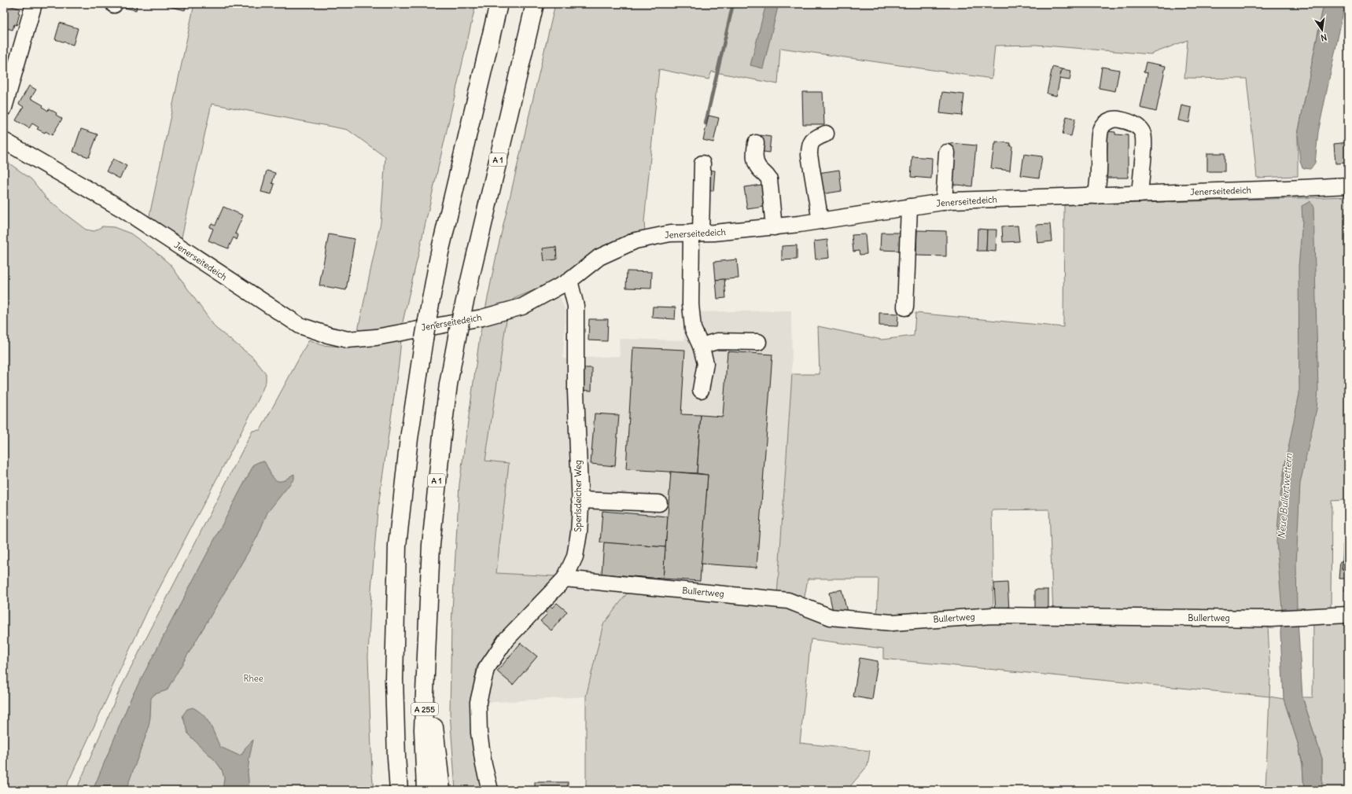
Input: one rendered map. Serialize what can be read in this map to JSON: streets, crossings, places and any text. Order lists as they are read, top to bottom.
{
  "streets": {
    "highway": ["A 1", "A 255"],
    "street": ["Jenerseitedeich", "Sperlsdeicher Weg", "Bullertweg"]
  },
  "crossings": [
    ["A 1", "A 255"],
    ["Jenerseitedeich", "Sperlsdeicher Weg"],
    ["Sperlsdeicher Weg", "Bullertweg"]
  ],
  "water": ["Neue Bullertwettern"],
  "parks": ["Rhee"],
  "north": "bottom"
}
